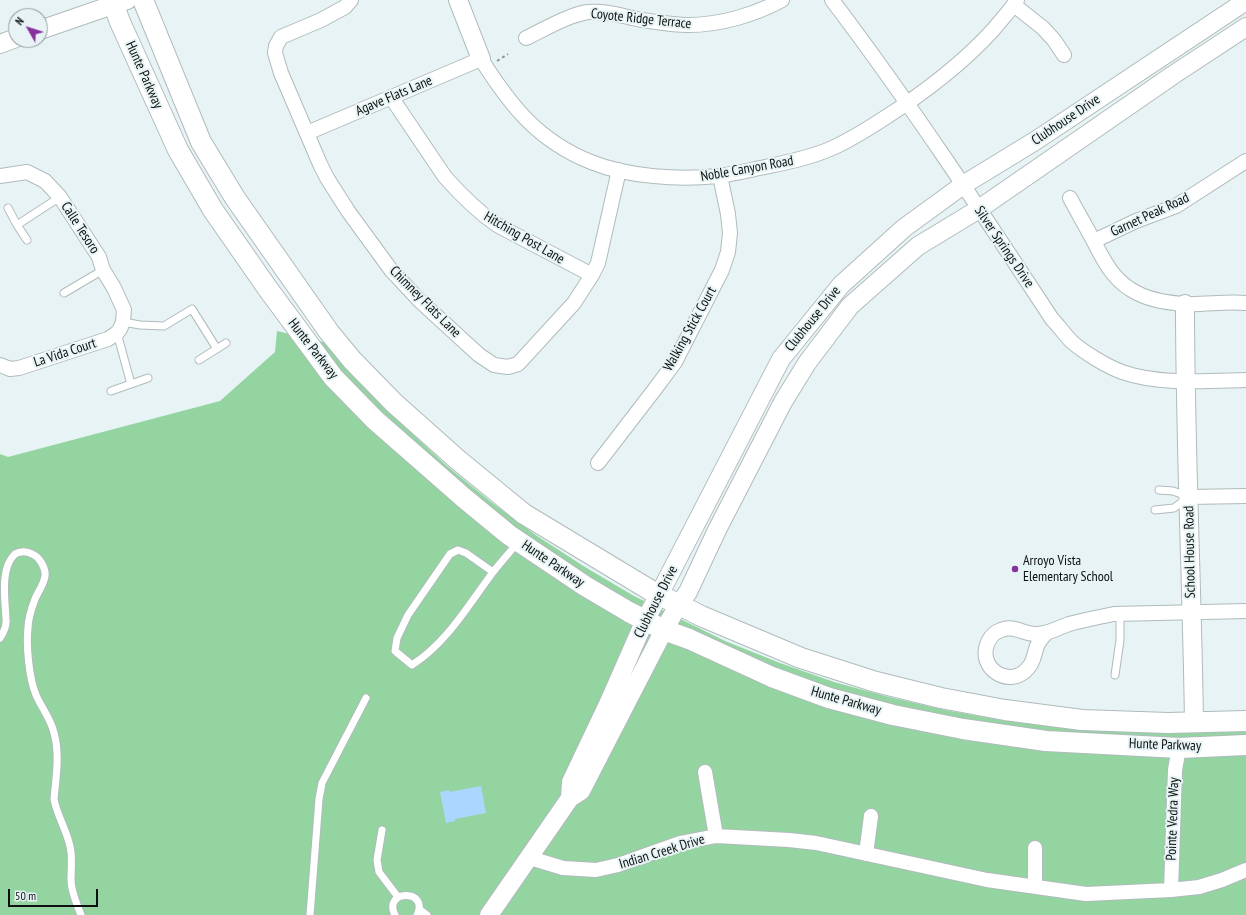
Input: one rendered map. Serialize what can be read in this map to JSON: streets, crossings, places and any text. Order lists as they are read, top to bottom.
{
  "streets": {
    "main road": ["Hunte Parkway"],
    "street": [
      "Coyote Ridge Terrace",
      "Agave Flats Lane",
      "Clubhouse Drive",
      "Noble Canyon Road",
      "Garnet Peak Road",
      "Calle Tesoro",
      "Hitching Post Lane",
      "Silver Springs Drive",
      "Chimney Flats Lane",
      "Walking Stick Court",
      "La Vida Court",
      "School House Road",
      "Pointe Vedra Way",
      "Indian Creek Drive"
    ]
  },
  "crossings": [
    ["Hunte Parkway", "Clubhouse Drive"],
    ["Hunte Parkway", "School House Road"],
    ["Hunte Parkway", "Pointe Vedra Way"],
    ["Agave Flats Lane", "Noble Canyon Road"],
    ["Agave Flats Lane", "Hitching Post Lane"],
    ["Agave Flats Lane", "Chimney Flats Lane"],
    ["Clubhouse Drive", "Silver Springs Drive"],
    ["Clubhouse Drive", "Indian Creek Drive"],
    ["Noble Canyon Road", "Silver Springs Drive"],
    ["Noble Canyon Road", "Chimney Flats Lane"],
    ["Noble Canyon Road", "Walking Stick Court"],
    ["Calle Tesoro", "La Vida Court"],
    ["Hitching Post Lane", "Chimney Flats Lane"],
    ["Silver Springs Drive", "School House Road"],
    ["Pointe Vedra Way", "Indian Creek Drive"]
  ],
  "places": ["Arroyo Vista Elementary School"],
  "scale_bar": "50 m",
  "north": "top left"
}
